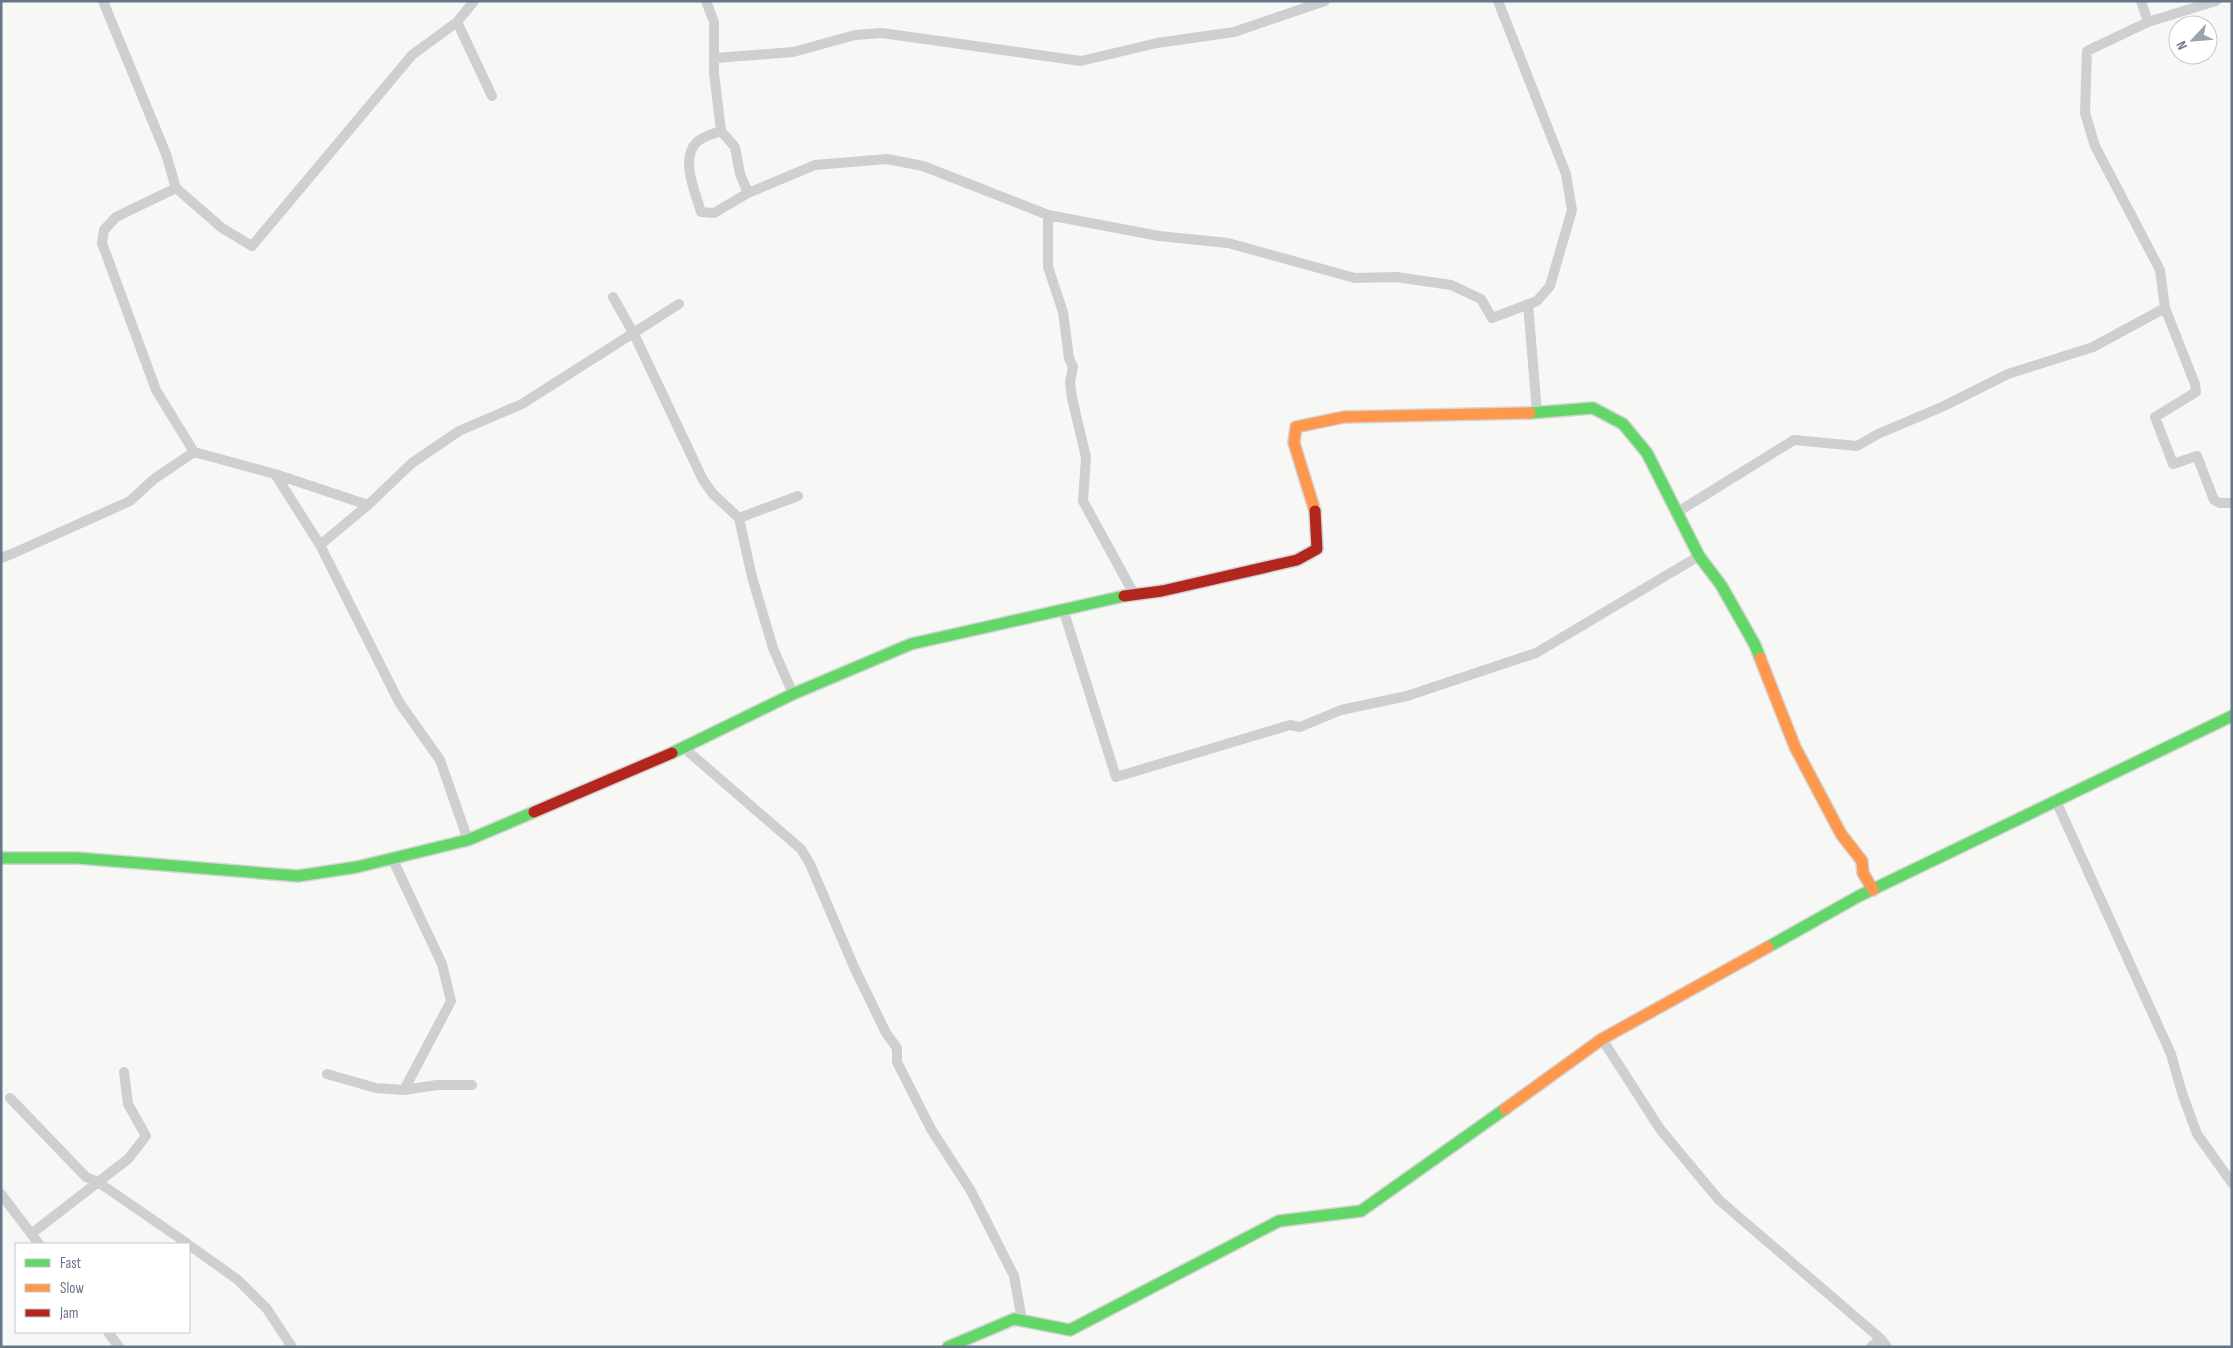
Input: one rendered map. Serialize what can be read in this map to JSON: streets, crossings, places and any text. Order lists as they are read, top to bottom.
{
  "legend": ["Fast", "Slow", "Jam"],
  "north": "bottom left"
}
